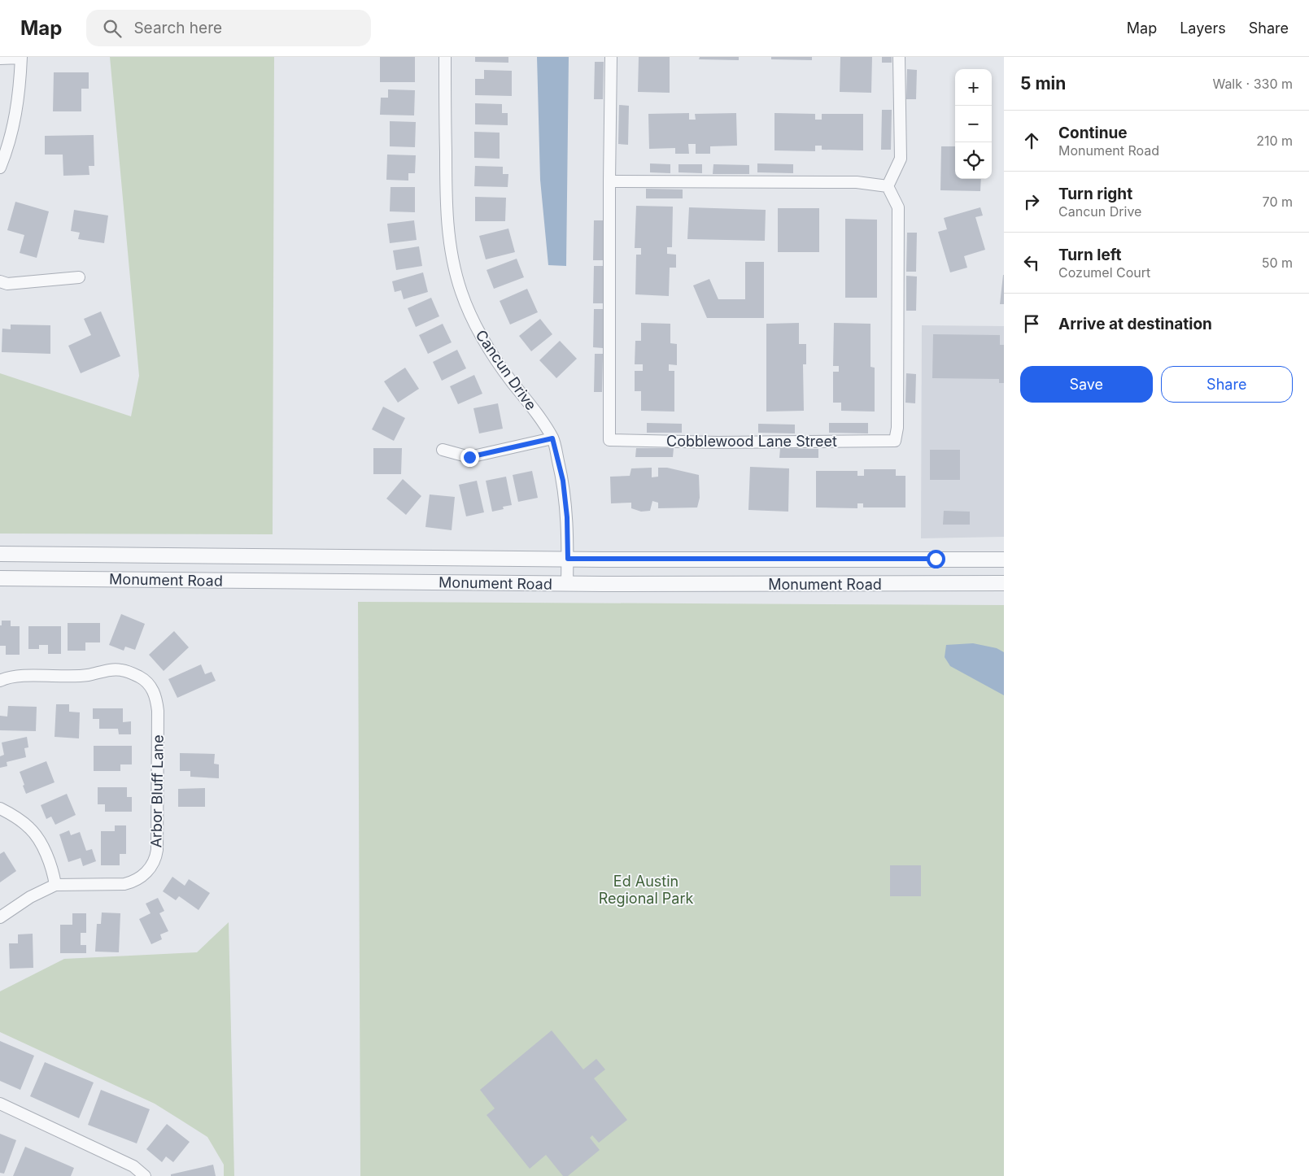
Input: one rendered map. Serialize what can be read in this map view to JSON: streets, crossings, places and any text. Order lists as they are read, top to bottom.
{
  "streets": {
    "street": [
      "Cancun Drive",
      "Cobblewood Lane Street",
      "Monument Road",
      "Arbor Bluff Lane"
    ]
  },
  "crossings": [
    ["Cancun Drive", "Monument Road"]
  ],
  "parks": ["Ed Austin Regional Park"],
  "page": {
    "header": "Map",
    "search": "Search here",
    "nav": ["Map", "Layers", "Share"],
    "heading": ["5 min", "Walk · 330 m"],
    "map_buttons": ["+", "−"],
    "list": [
      ["Continue", "Monument Road", "210 m"],
      ["Turn right", "Cancun Drive", "70 m"],
      ["Turn left", "Cozumel Court", "50 m"],
      "Arrive at destination"
    ],
    "buttons": ["Save", "Share"]
  }
}
